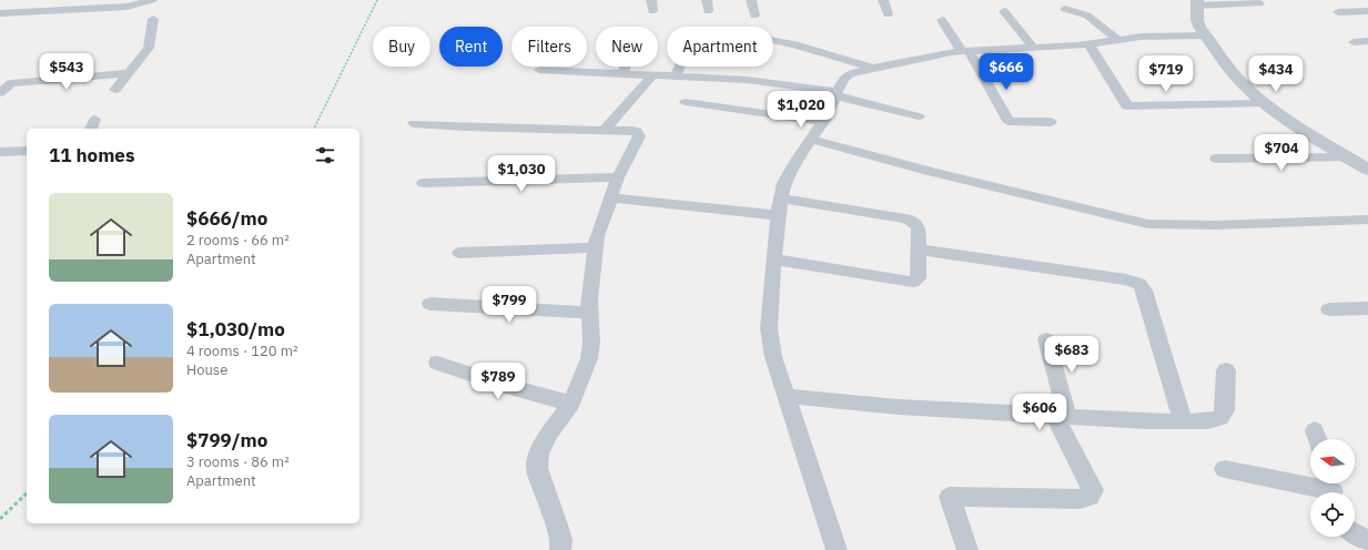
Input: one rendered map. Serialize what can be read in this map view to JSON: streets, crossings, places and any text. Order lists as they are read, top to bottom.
{
  "north": "left",
  "page": {
    "chip": [
      "Buy",
      "Rent",
      "Filters",
      "New",
      "Apartment"
    ],
    "price": [
      "$543",
      "$666",
      "$719",
      "$434",
      "$1,020",
      "$704",
      "$1,030",
      "$799",
      "$683",
      "$789",
      "$606"
    ],
    "heading": "11 homes",
    "list": [
      {
        "name": "$666/mo",
        "note": "2 rooms · 66 m² · Apartment"
      },
      {
        "name": "$1,030/mo",
        "note": "4 rooms · 120 m² · House"
      },
      {
        "name": "$799/mo",
        "note": "3 rooms · 86 m² · Apartment"
      }
    ]
  }
}
